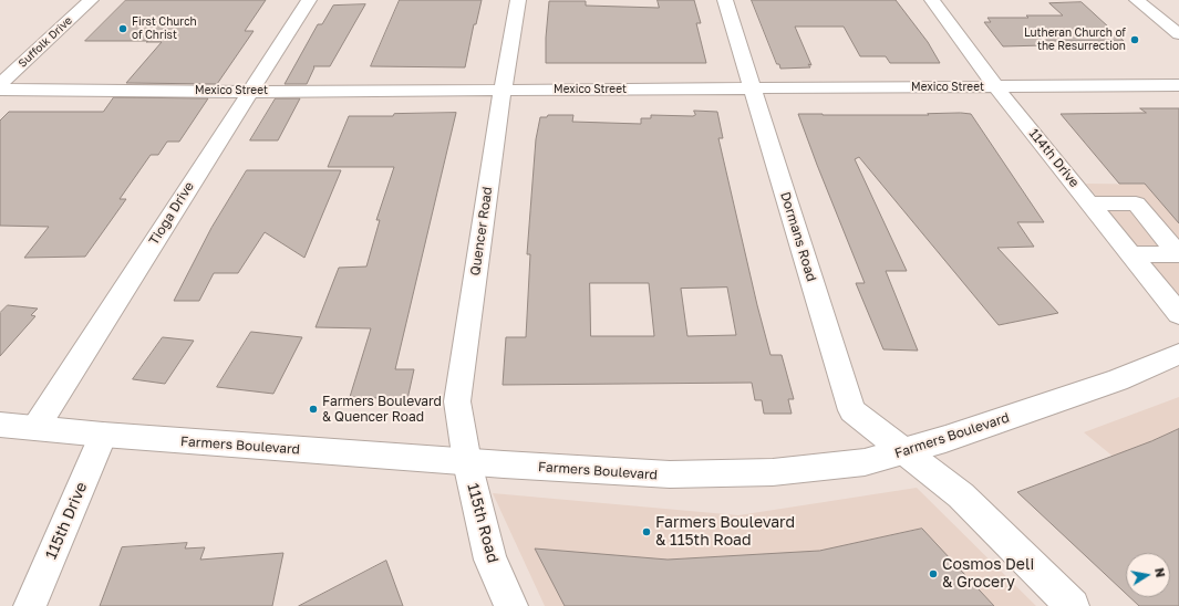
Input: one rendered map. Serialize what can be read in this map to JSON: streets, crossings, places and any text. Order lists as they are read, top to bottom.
{
  "streets": {
    "street": [
      "Suffolk Drive",
      "Mexico Street",
      "114th Drive",
      "Tioga Drive",
      "Quencer Road",
      "Dormans Road",
      "Farmers Boulevard",
      "115th Drive",
      "115th Road"
    ]
  },
  "crossings": [
    ["Mexico Street", "114th Drive"],
    ["Mexico Street", "Tioga Drive"],
    ["Mexico Street", "Quencer Road"],
    ["Mexico Street", "Dormans Road"],
    ["Tioga Drive", "Farmers Boulevard"],
    ["Quencer Road", "Farmers Boulevard"],
    ["Quencer Road", "115th Road"],
    ["Dormans Road", "Farmers Boulevard"],
    ["Farmers Boulevard", "115th Drive"],
    ["Farmers Boulevard", "115th Road"]
  ],
  "places": [
    "First Church of Christ",
    "Lutheran Church of the Resurrection",
    "Farmers Boulevard & Quencer Road",
    "Farmers Boulevard & 115th Road",
    "Cosmos Deli & Grocery"
  ],
  "north": "right"
}
